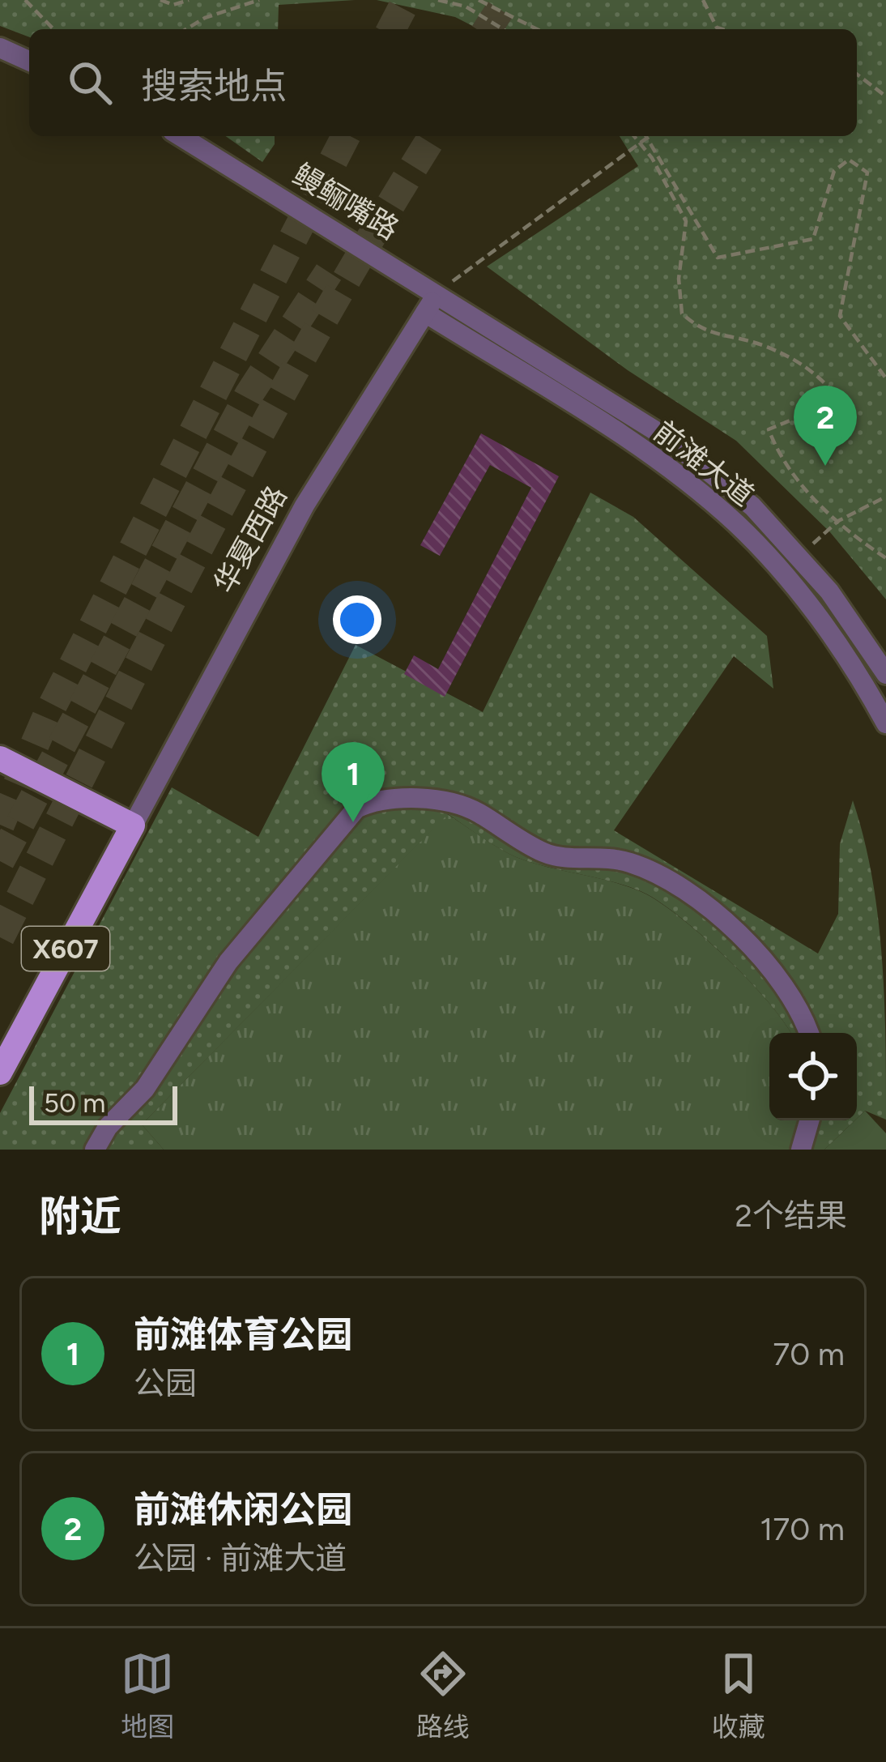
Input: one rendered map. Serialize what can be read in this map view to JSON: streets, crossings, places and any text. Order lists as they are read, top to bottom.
{
  "streets": {
    "main road": ["华夏西路", "X607"],
    "street": ["鳗鲡嘴路", "前滩大道"]
  },
  "crossings": [
    ["鳗鲡嘴路", "前滩大道"],
    ["鳗鲡嘴路", "华夏西路"],
    ["前滩大道", "华夏西路"]
  ],
  "scale_bar": "50 m",
  "page": {
    "search": "搜索地点",
    "pins": ["2", "1"],
    "scale": "50 m",
    "heading": ["附近", "2个结果"],
    "list": [
      {
        "mark": "1",
        "name": "前滩体育公园",
        "note": "公园",
        "value": "70 m"
      },
      {
        "mark": "2",
        "name": "前滩休闲公园",
        "note": "公园 · 前滩大道",
        "value": "170 m"
      }
    ],
    "nav": ["地图", "路线", "收藏"]
  }
}
